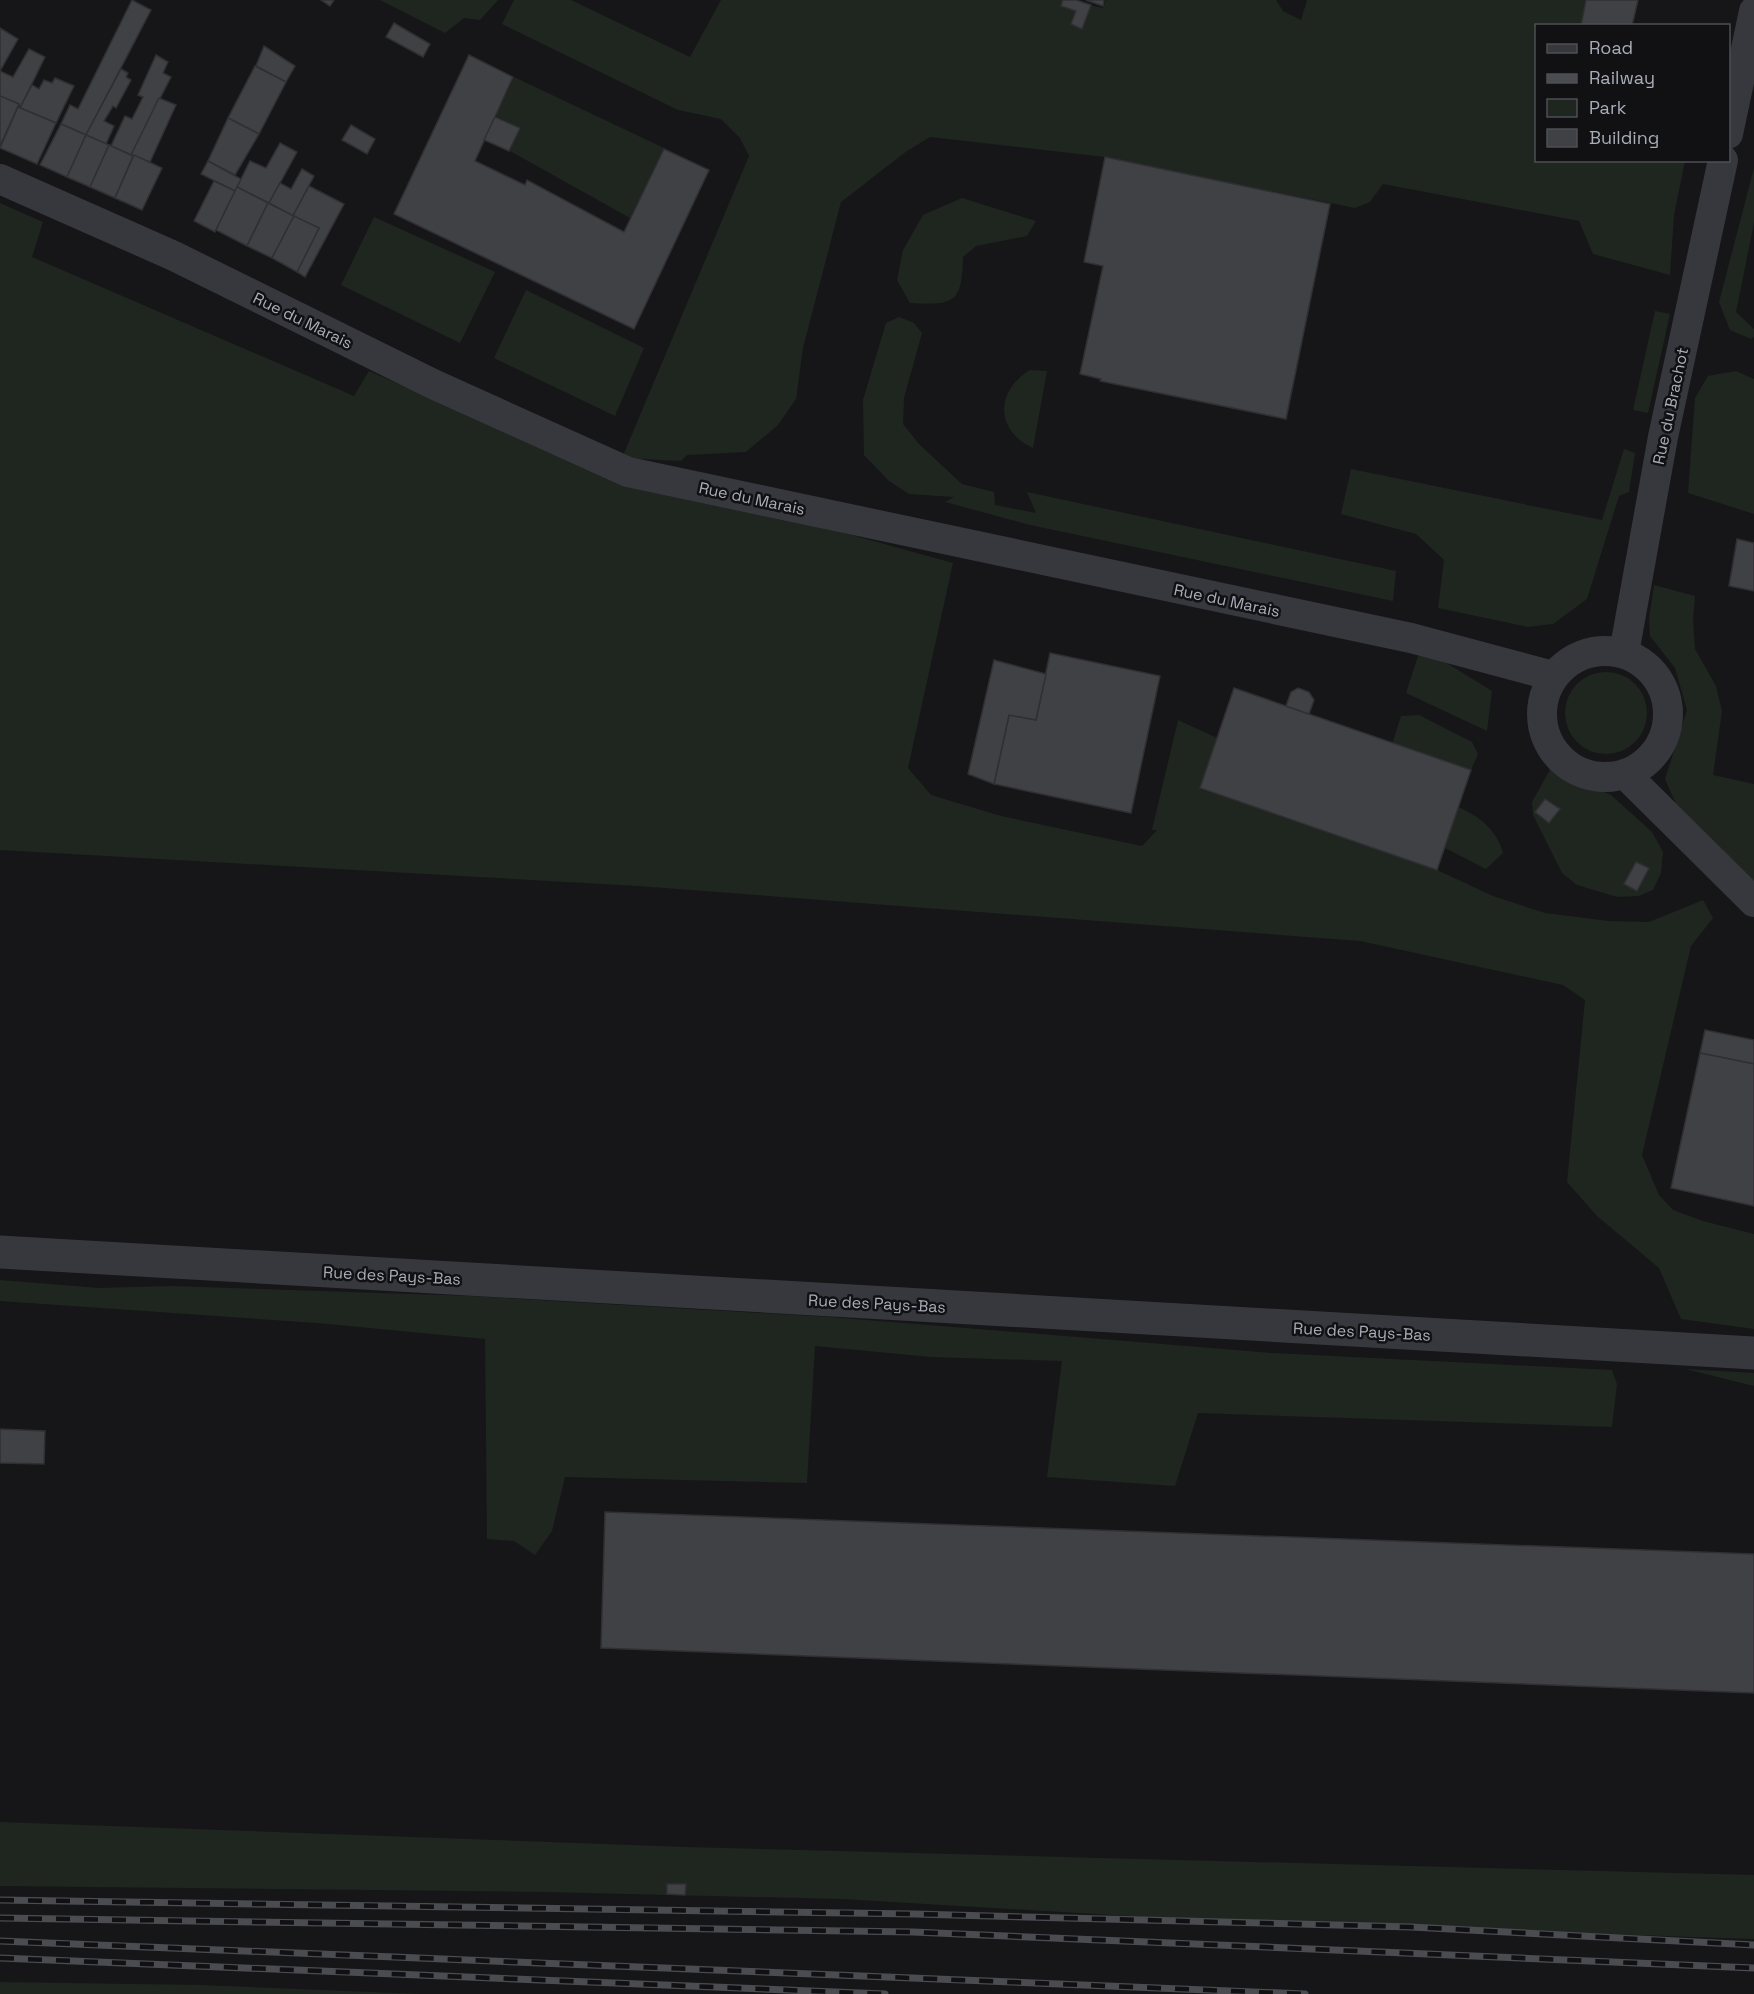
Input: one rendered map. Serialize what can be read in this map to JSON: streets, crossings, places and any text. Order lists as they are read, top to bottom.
{
  "streets": {
    "street": ["Rue du Marais", "Rue du Brachot", "Rue des Pays-Bas"]
  },
  "crossings": [
    ["Rue du Marais", "Rue du Brachot"]
  ],
  "legend": [
    "Road",
    "Railway",
    "Park",
    "Building"
  ]
}
